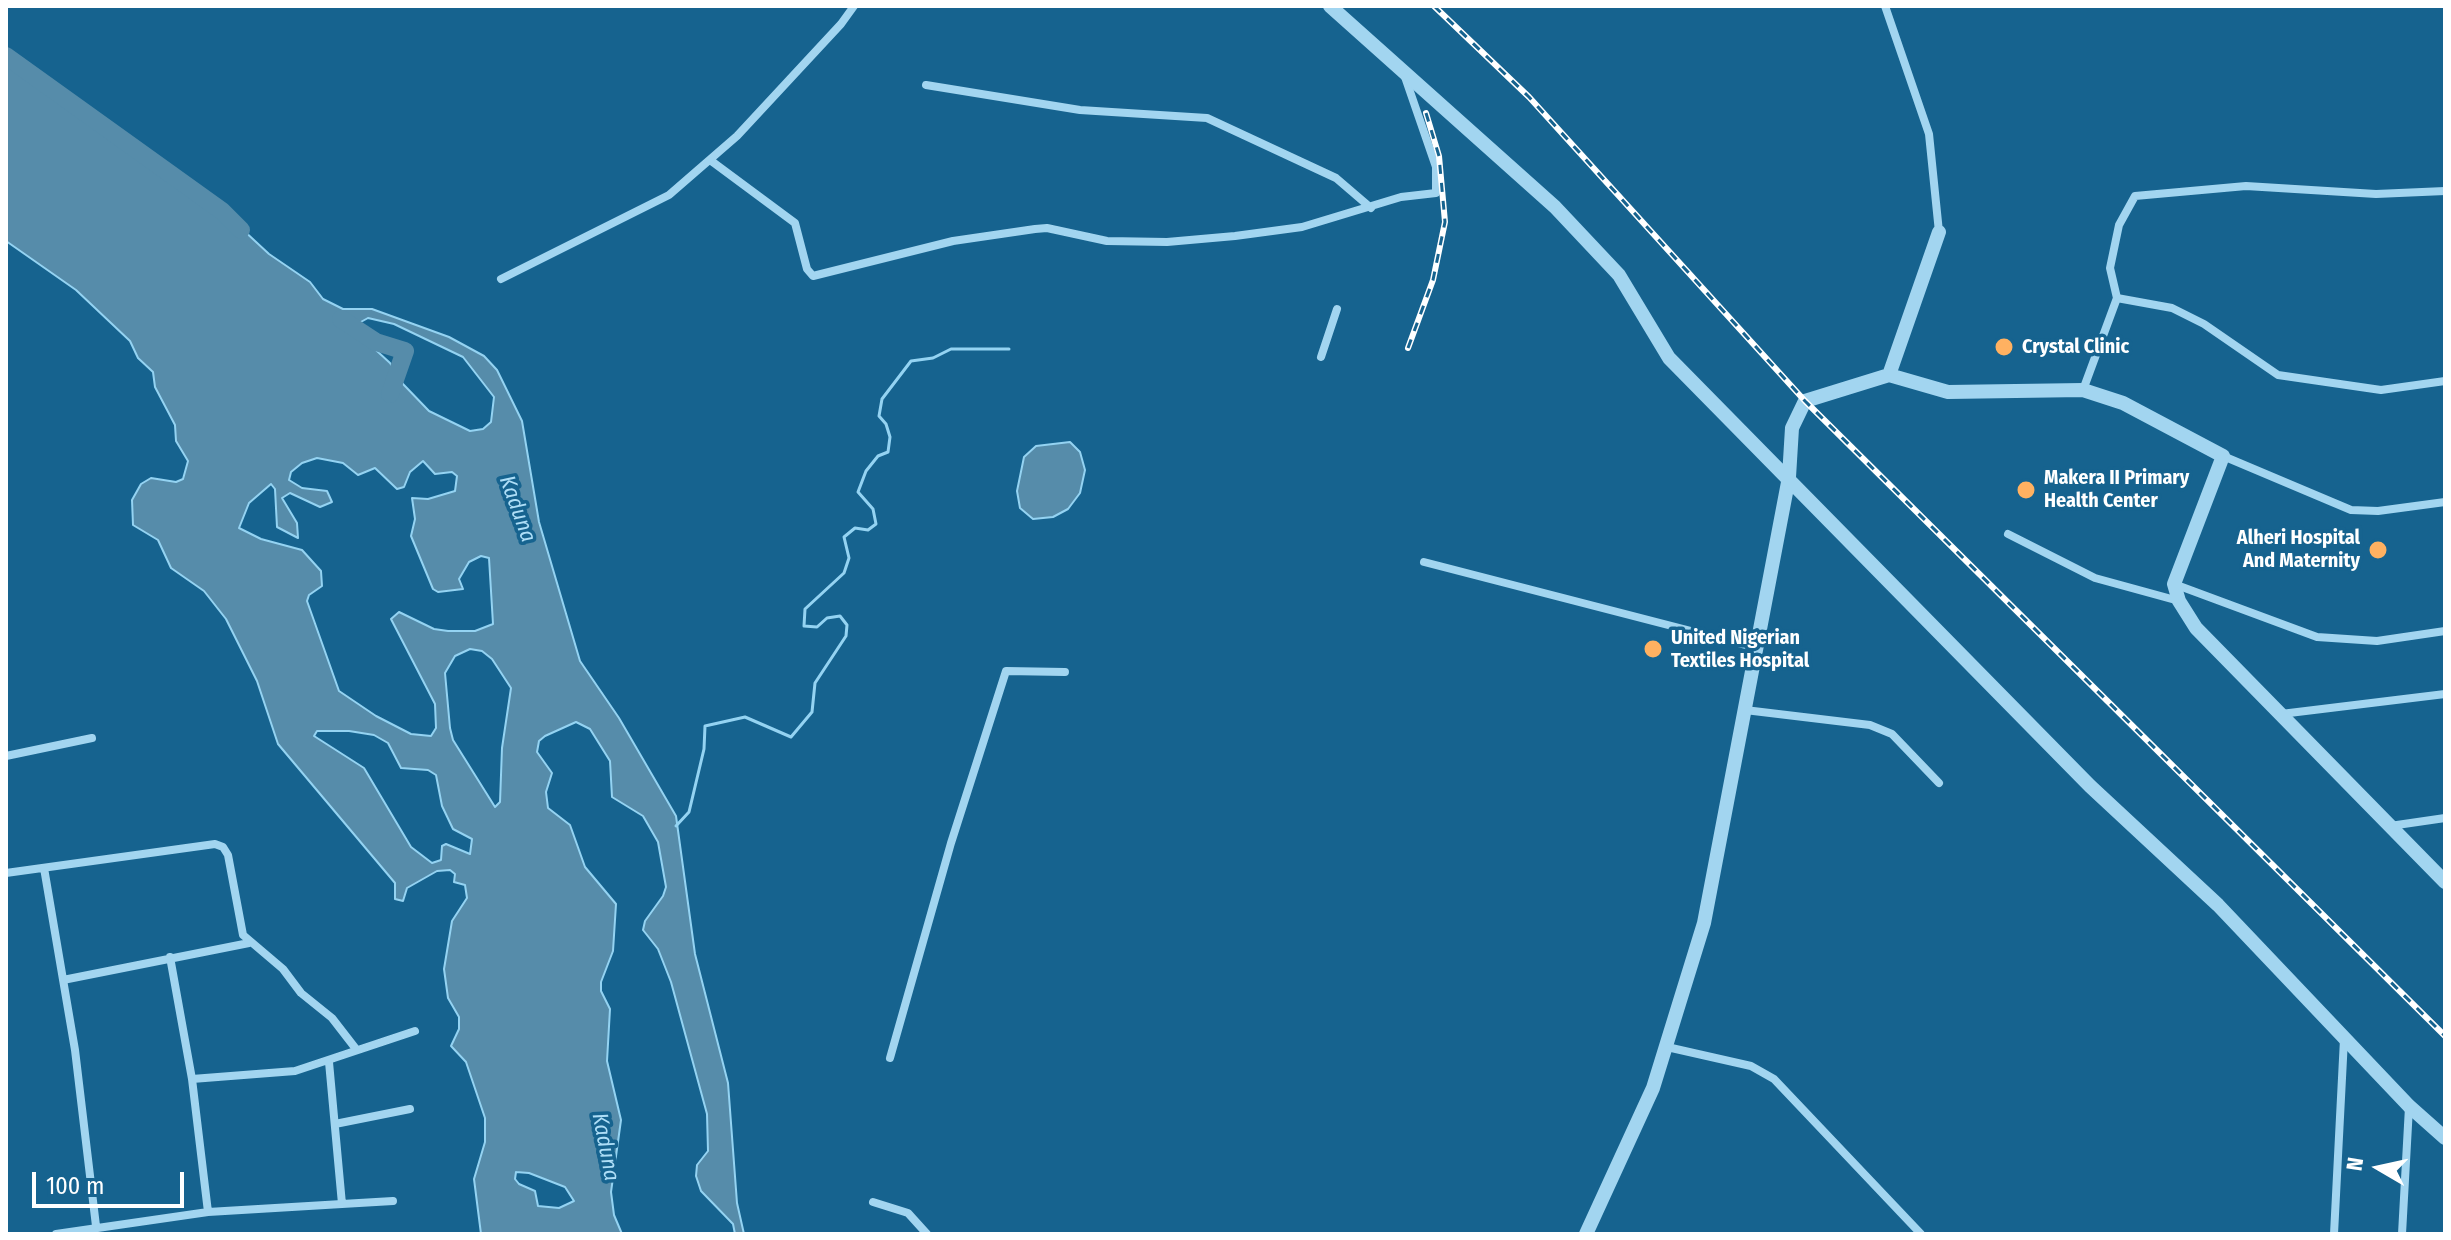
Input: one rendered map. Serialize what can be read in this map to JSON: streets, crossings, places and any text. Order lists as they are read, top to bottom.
{
  "water": ["Kaduna"],
  "places": [
    "Crystal Clinic",
    "Makera II Primary Health Center",
    "Alheri Hospital And Maternity",
    "United Nigerian Textiles Hospital"
  ],
  "scale_bar": "100 m",
  "north": "left"
}
